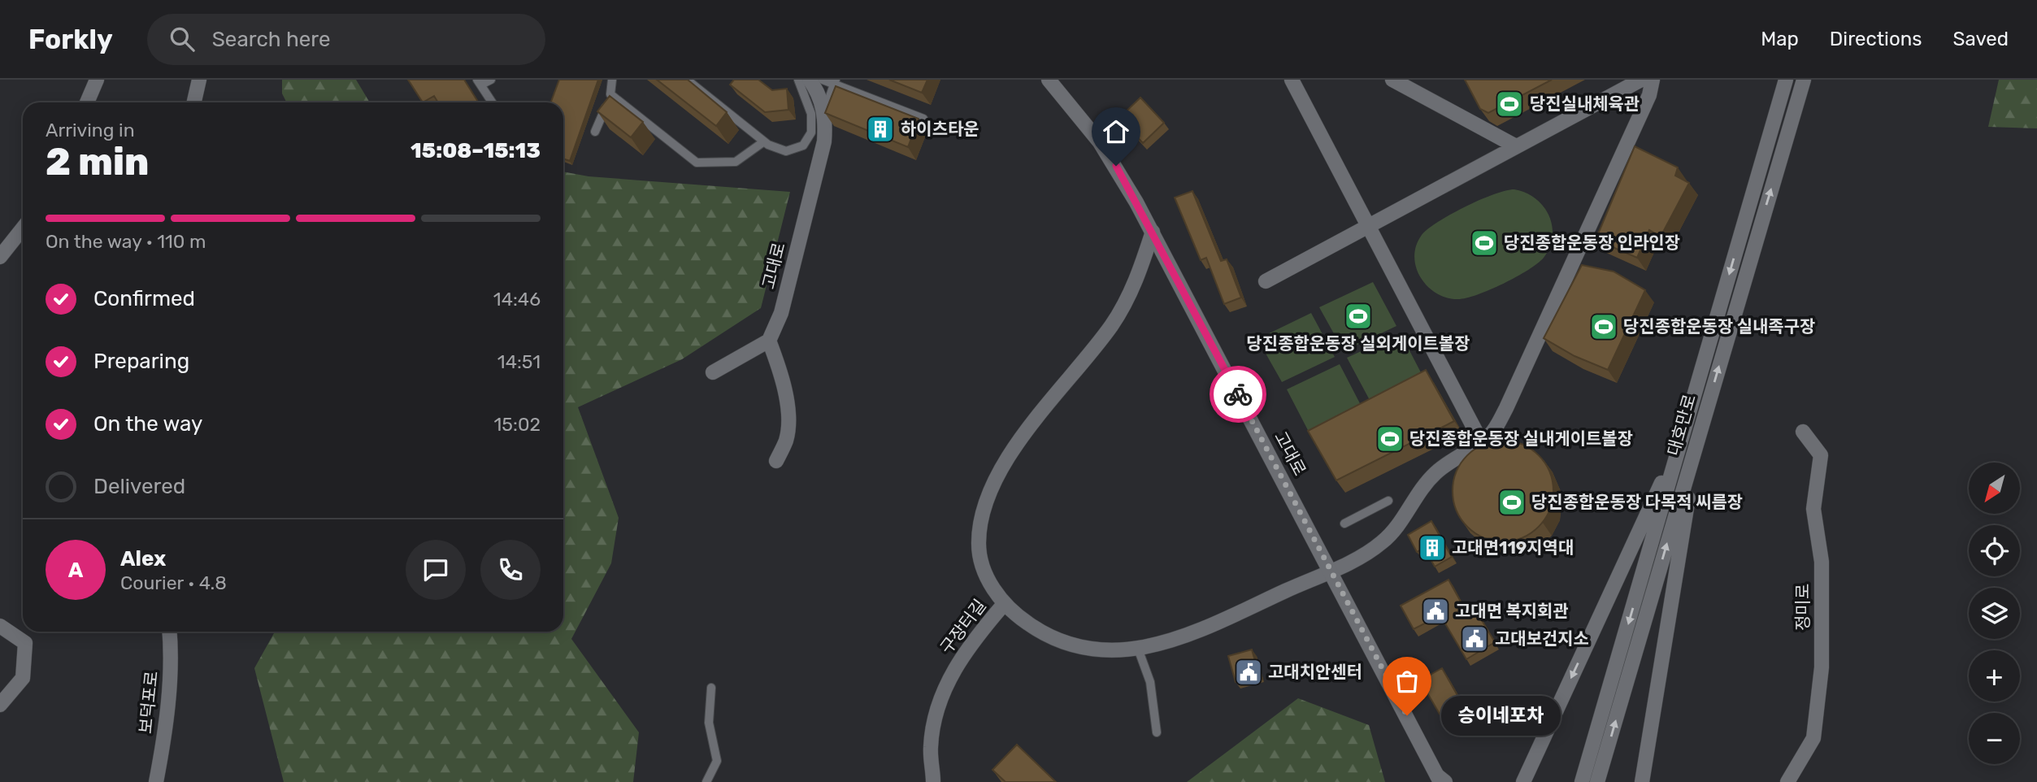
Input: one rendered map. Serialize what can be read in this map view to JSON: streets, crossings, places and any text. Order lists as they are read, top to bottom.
{
  "streets": {
    "street": [
      "고대로",
      "대호만로",
      "정미로",
      "구장터길",
      "보덕포로"
    ]
  },
  "crossings": [
    ["고대로", "구장터길"]
  ],
  "places": {
    "sports": [
      "당진실내체육관",
      "당진종합운동장 인라인장",
      "당진종합운동장 실외게이트볼장",
      "당진종합운동장 실내족구장",
      "당진종합운동장 실내게이트볼장",
      "당진종합운동장 다목적 씨름장"
    ],
    "building": ["하이츠타운", "고대면119지역대"],
    "public building": ["고대면 복지회관", "고대보건지소", "고대치안센터"],
    "other": ["승이네포차"]
  },
  "north": "bottom left",
  "page": {
    "header": "Forkly",
    "search": "Search here",
    "nav": ["Map", "Directions", "Saved"],
    "heading": ["2 min", "Arriving in", "15:08–15:13"],
    "panel": ["Alex", "Courier · 4.8"],
    "bar": "On the way · 110 m",
    "list": [
      ["Confirmed", "14:46"],
      ["Preparing", "14:51"],
      ["On the way", "15:02"],
      "Delivered"
    ],
    "map_buttons": ["+", "−"],
    "round": "A",
    "bubble": "승이네포차"
  }
}
